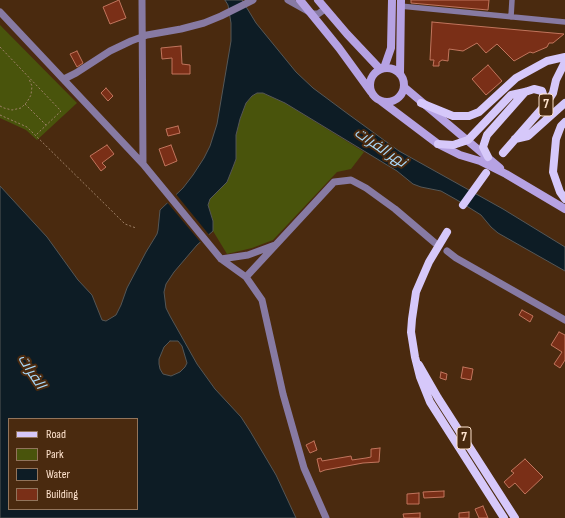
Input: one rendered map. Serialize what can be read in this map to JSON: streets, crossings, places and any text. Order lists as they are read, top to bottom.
{
  "streets": {
    "main road": ["7"]
  },
  "water": ["نهر الفرات", "الفرات"],
  "legend": [
    "Road",
    "Park",
    "Water",
    "Building"
  ]
}
